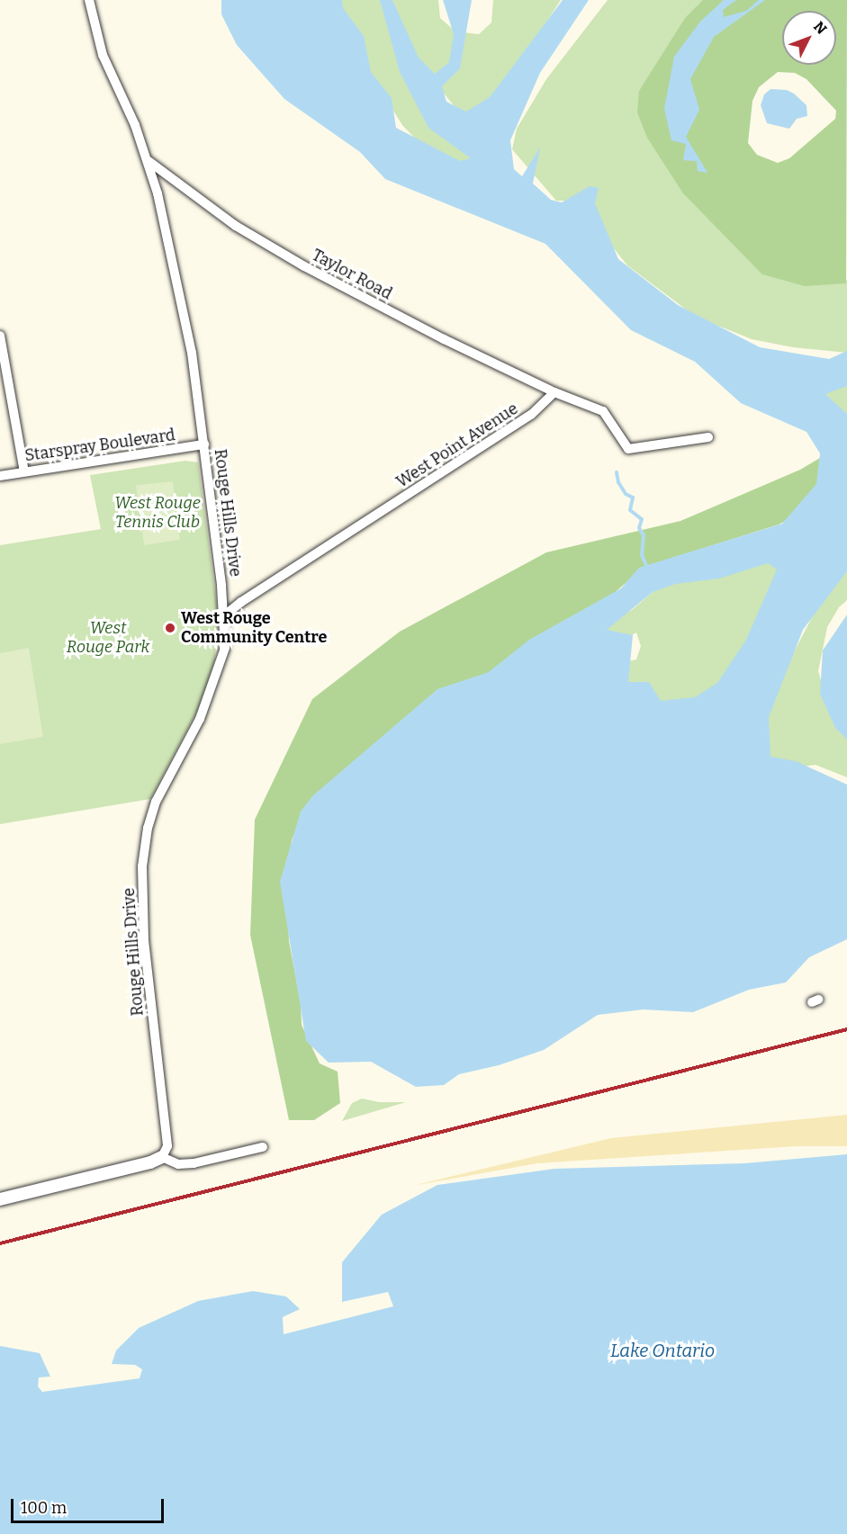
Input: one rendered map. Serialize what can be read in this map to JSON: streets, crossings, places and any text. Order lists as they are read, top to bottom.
{
  "streets": {
    "street": [
      "Taylor Road",
      "Starspray Boulevard",
      "West Point Avenue",
      "Rouge Hills Drive"
    ]
  },
  "crossings": [
    ["Taylor Road", "West Point Avenue"],
    ["Taylor Road", "Rouge Hills Drive"],
    ["Starspray Boulevard", "Rouge Hills Drive"],
    ["West Point Avenue", "Rouge Hills Drive"]
  ],
  "water": ["Lake Ontario"],
  "parks": ["West Rouge Tennis Club", "West Rouge Park"],
  "places": ["West Rouge Community Centre"],
  "scale_bar": "100 m",
  "north": "top right"
}
